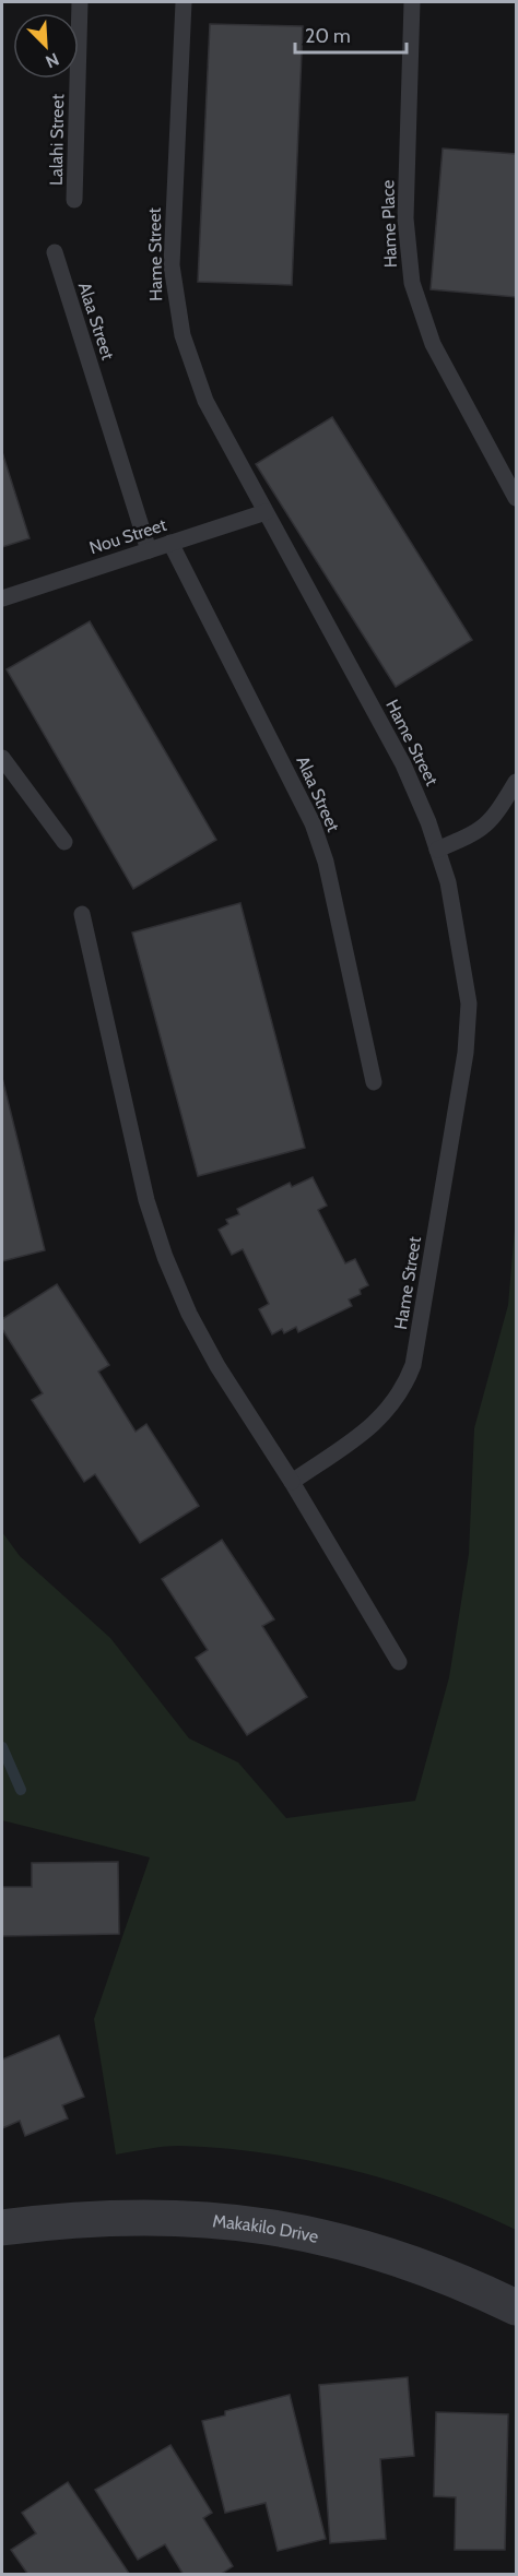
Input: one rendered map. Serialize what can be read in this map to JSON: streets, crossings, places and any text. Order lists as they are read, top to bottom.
{
  "streets": {
    "street": ["Makakilo Drive"],
    "lane": [
      "Lalahi Street",
      "Hame Place",
      "Hame Street",
      "Alaa Street",
      "Nou Street"
    ]
  },
  "crossings": [
    ["Hame Street", "Nou Street"],
    ["Alaa Street", "Nou Street"]
  ],
  "scale_bar": "20 m",
  "north": "bottom right"
}
